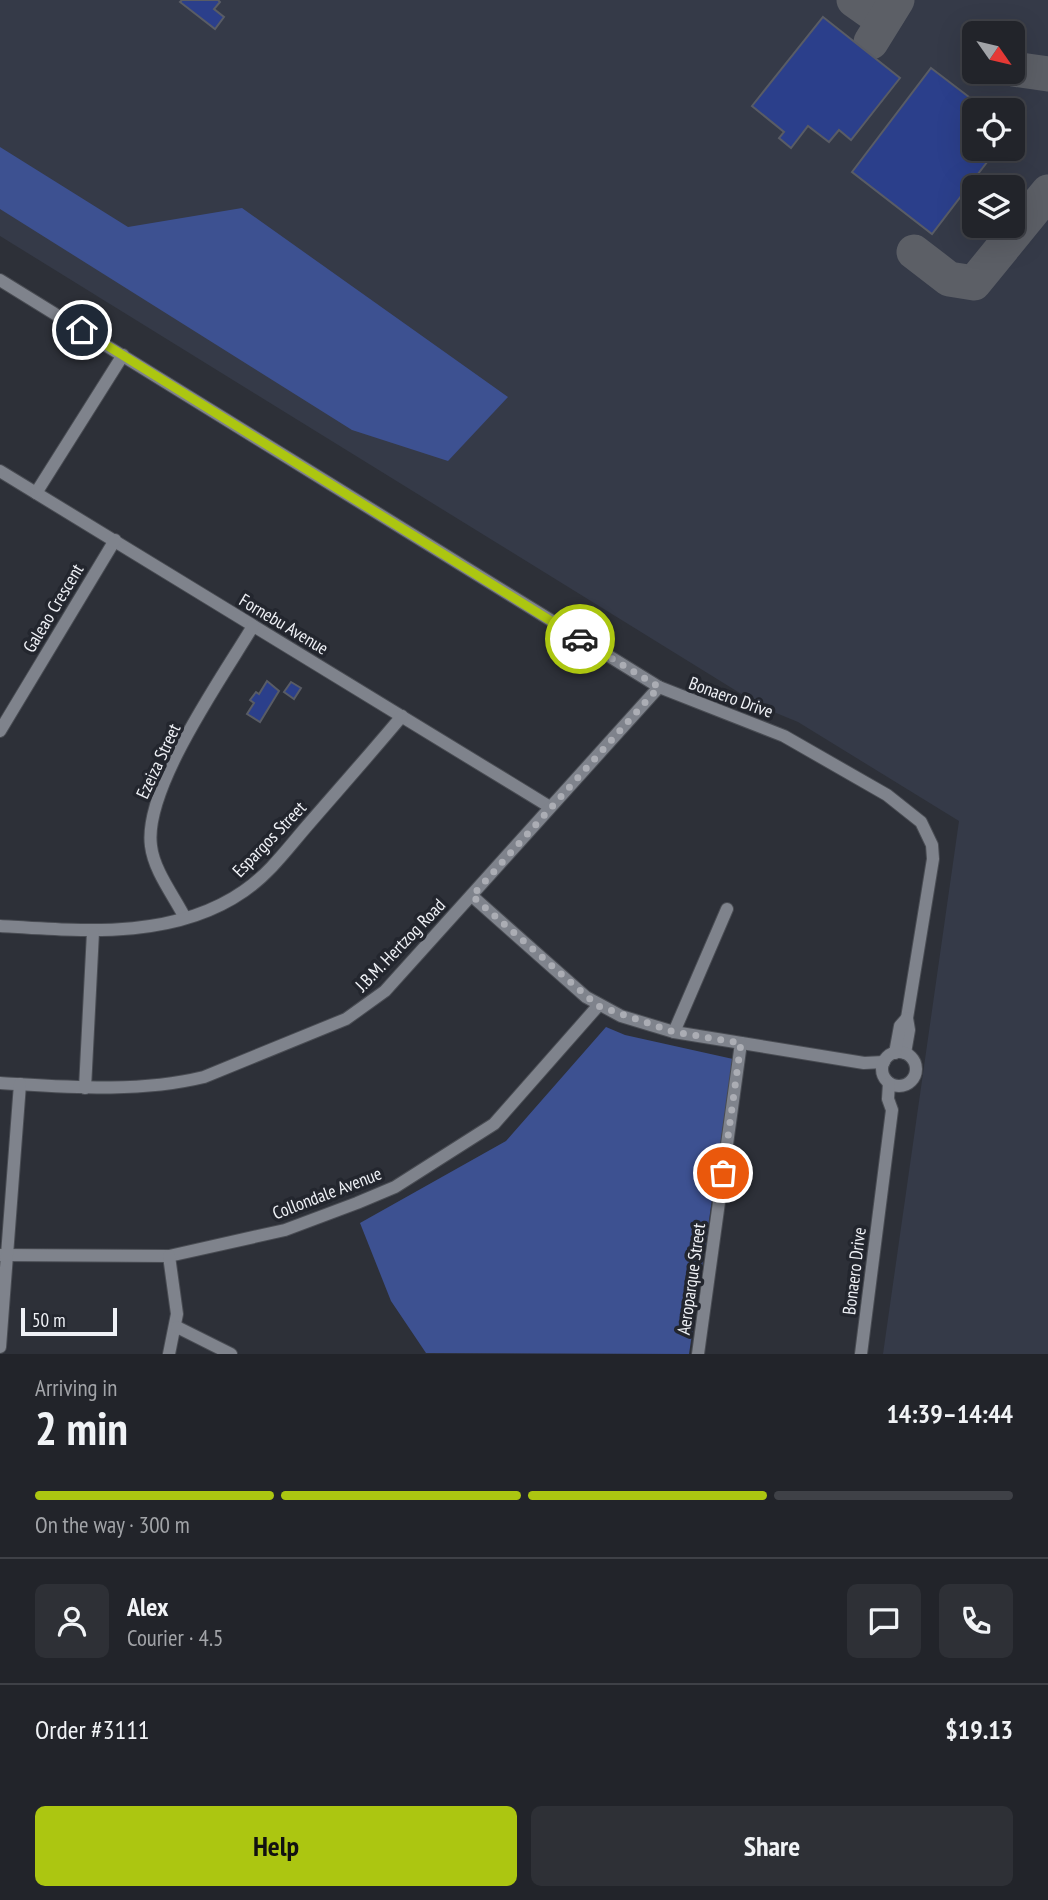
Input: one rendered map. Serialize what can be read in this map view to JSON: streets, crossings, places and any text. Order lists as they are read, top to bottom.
{
  "streets": {
    "street": [
      "Galeao Crescent",
      "Fornebu Avenue",
      "Bonaero Drive",
      "Ezeiza Street",
      "Espargos Street",
      "J.B.M. Hertzog Road",
      "Collondale Avenue",
      "Aeroparque Street"
    ]
  },
  "crossings": [
    ["Galeao Crescent", "Fornebu Avenue"],
    ["Fornebu Avenue", "Ezeiza Street"],
    ["Fornebu Avenue", "Espargos Street"],
    ["Fornebu Avenue", "J.B.M. Hertzog Road"],
    ["Bonaero Drive", "J.B.M. Hertzog Road"],
    ["Ezeiza Street", "Espargos Street"]
  ],
  "scale_bar": "50 m",
  "north": "bottom right",
  "page": {
    "scale": "50 m",
    "heading": ["2 min", "Arriving in", "14:39–14:44"],
    "panel": [
      "Alex",
      "Courier · 4.5",
      "Order #3111",
      "$19.13"
    ],
    "bar": "On the way · 300 m",
    "buttons": ["Help", "Share"]
  }
}
